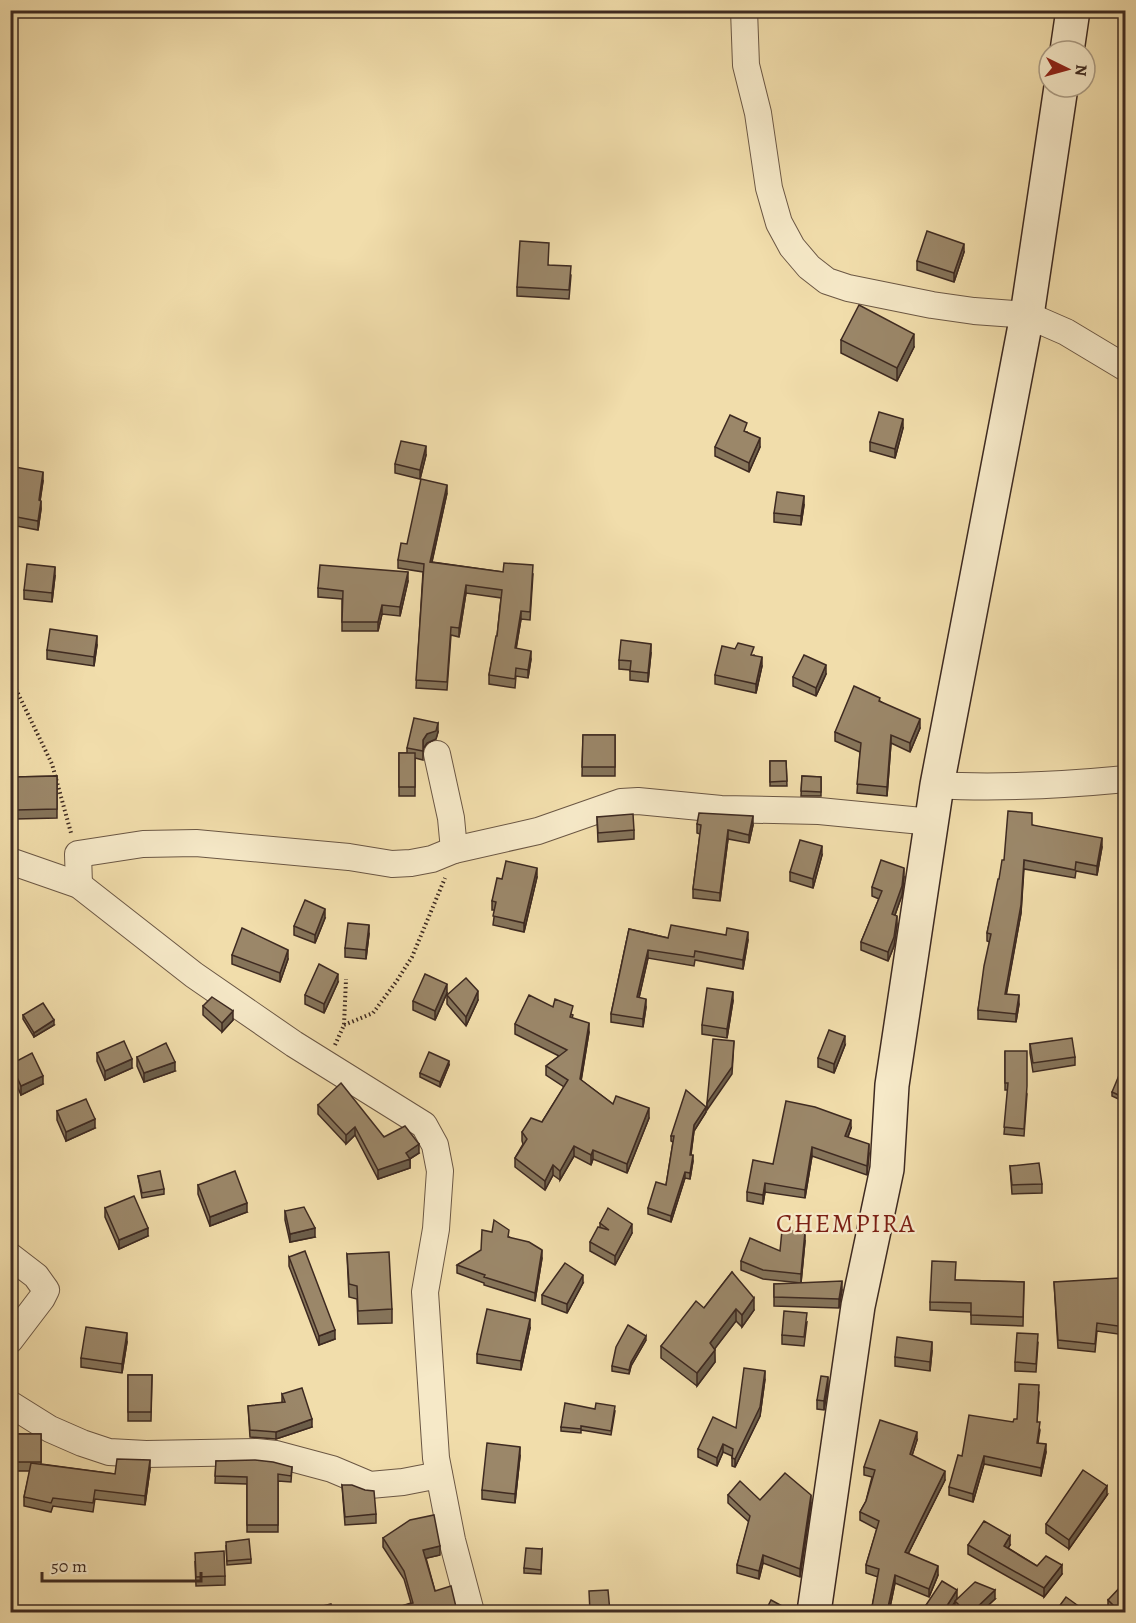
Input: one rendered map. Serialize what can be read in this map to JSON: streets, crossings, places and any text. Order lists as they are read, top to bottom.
{
  "districts": ["CHEMPIRA"],
  "scale_bar": "50 m",
  "north": "right"
}
